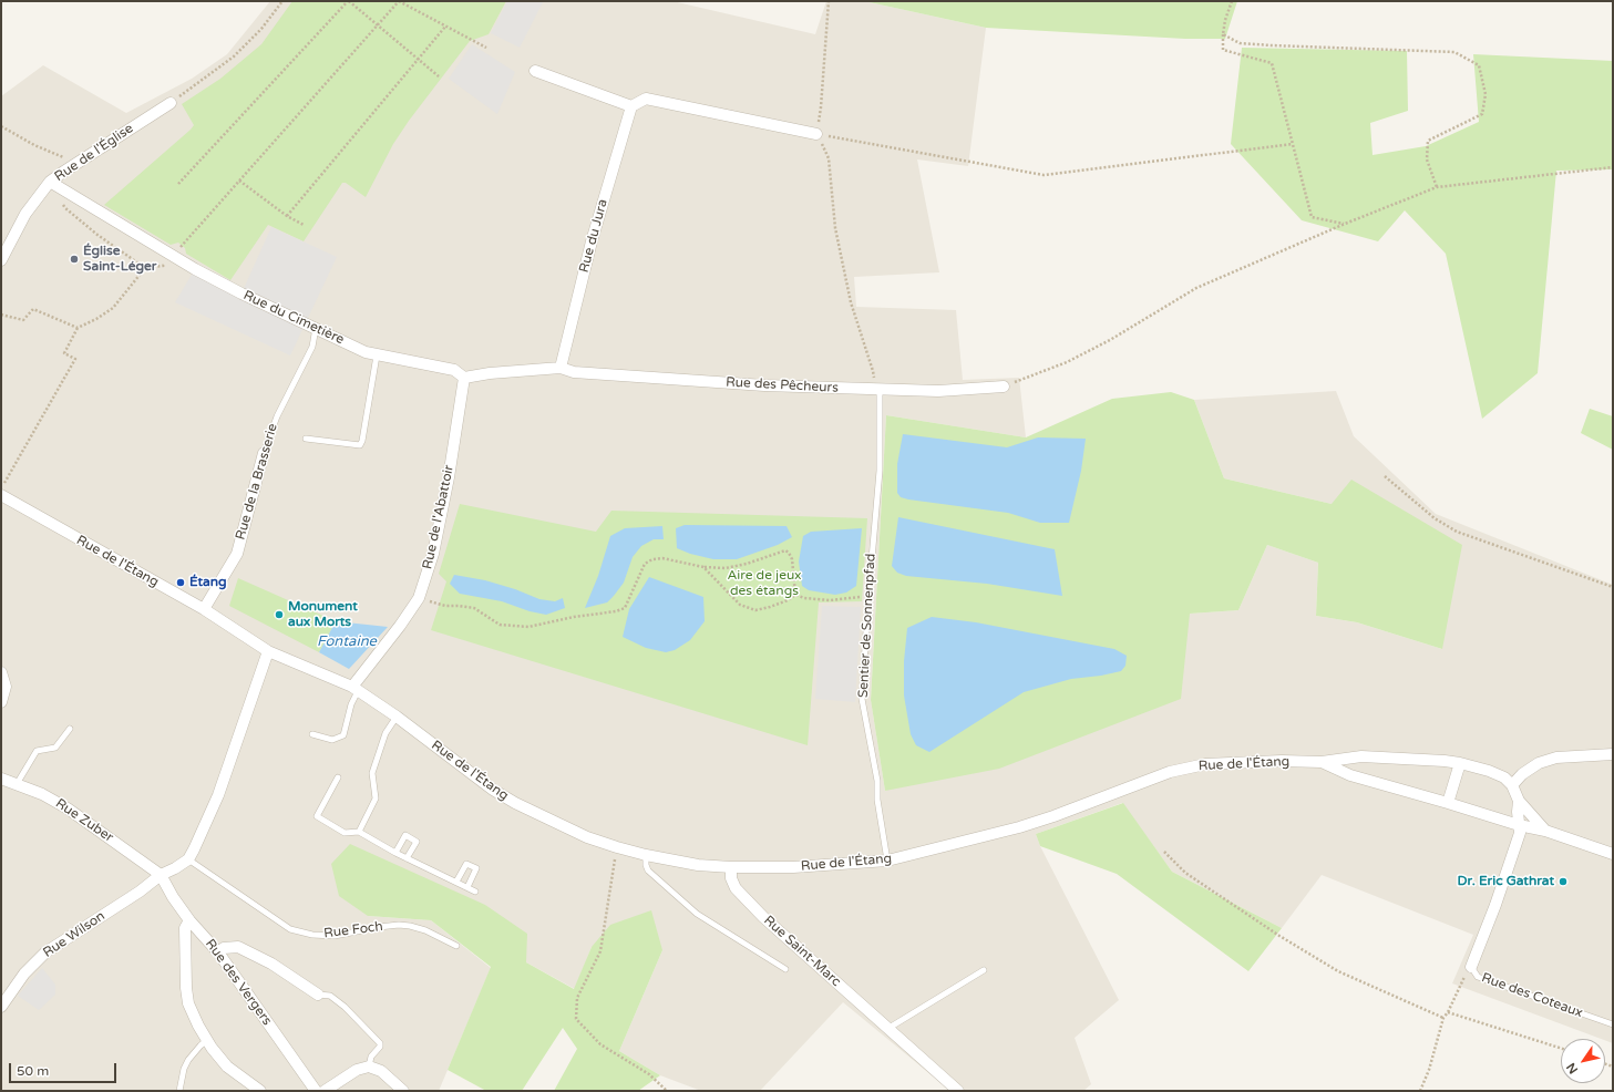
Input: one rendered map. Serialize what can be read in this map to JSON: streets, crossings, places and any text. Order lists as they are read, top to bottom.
{
  "streets": {
    "street": [
      "Rue de l'Église",
      "Rue du Jura",
      "Rue du Cimetière",
      "Rue des Pêcheurs",
      "Rue de la Brasserie",
      "Rue de l'Abattoir",
      "Rue de l'Étang",
      "Rue Zuber",
      "Rue Wilson",
      "Rue Saint-Marc",
      "Rue des Vergers",
      "Rue des Coteaux"
    ],
    "lane": ["Sentier de Sonnenpfad", "Rue Foch"]
  },
  "crossings": [
    ["Rue de l'Église", "Rue du Cimetière"],
    ["Rue du Jura", "Rue des Pêcheurs"],
    ["Rue du Cimetière", "Rue de la Brasserie"],
    ["Rue du Cimetière", "Rue de l'Abattoir"],
    ["Rue des Pêcheurs", "Sentier de Sonnenpfad"],
    ["Rue de la Brasserie", "Rue de l'Étang"],
    ["Rue de l'Abattoir", "Rue de l'Étang"],
    ["Rue de l'Étang", "Sentier de Sonnenpfad"],
    ["Rue de l'Étang", "Rue Saint-Marc"],
    ["Rue de l'Étang", "Rue des Coteaux"],
    ["Rue Zuber", "Rue Wilson"],
    ["Rue Zuber", "Rue des Vergers"],
    ["Rue Wilson", "Rue des Vergers"]
  ],
  "water": ["Fontaine"],
  "parks": ["Aire de jeux des étangs"],
  "places": [
    "Église Saint-Léger",
    "Étang",
    "Monument aux Morts",
    "Dr. Eric Gathrat"
  ],
  "scale_bar": "50 m",
  "north": "bottom left"
}
